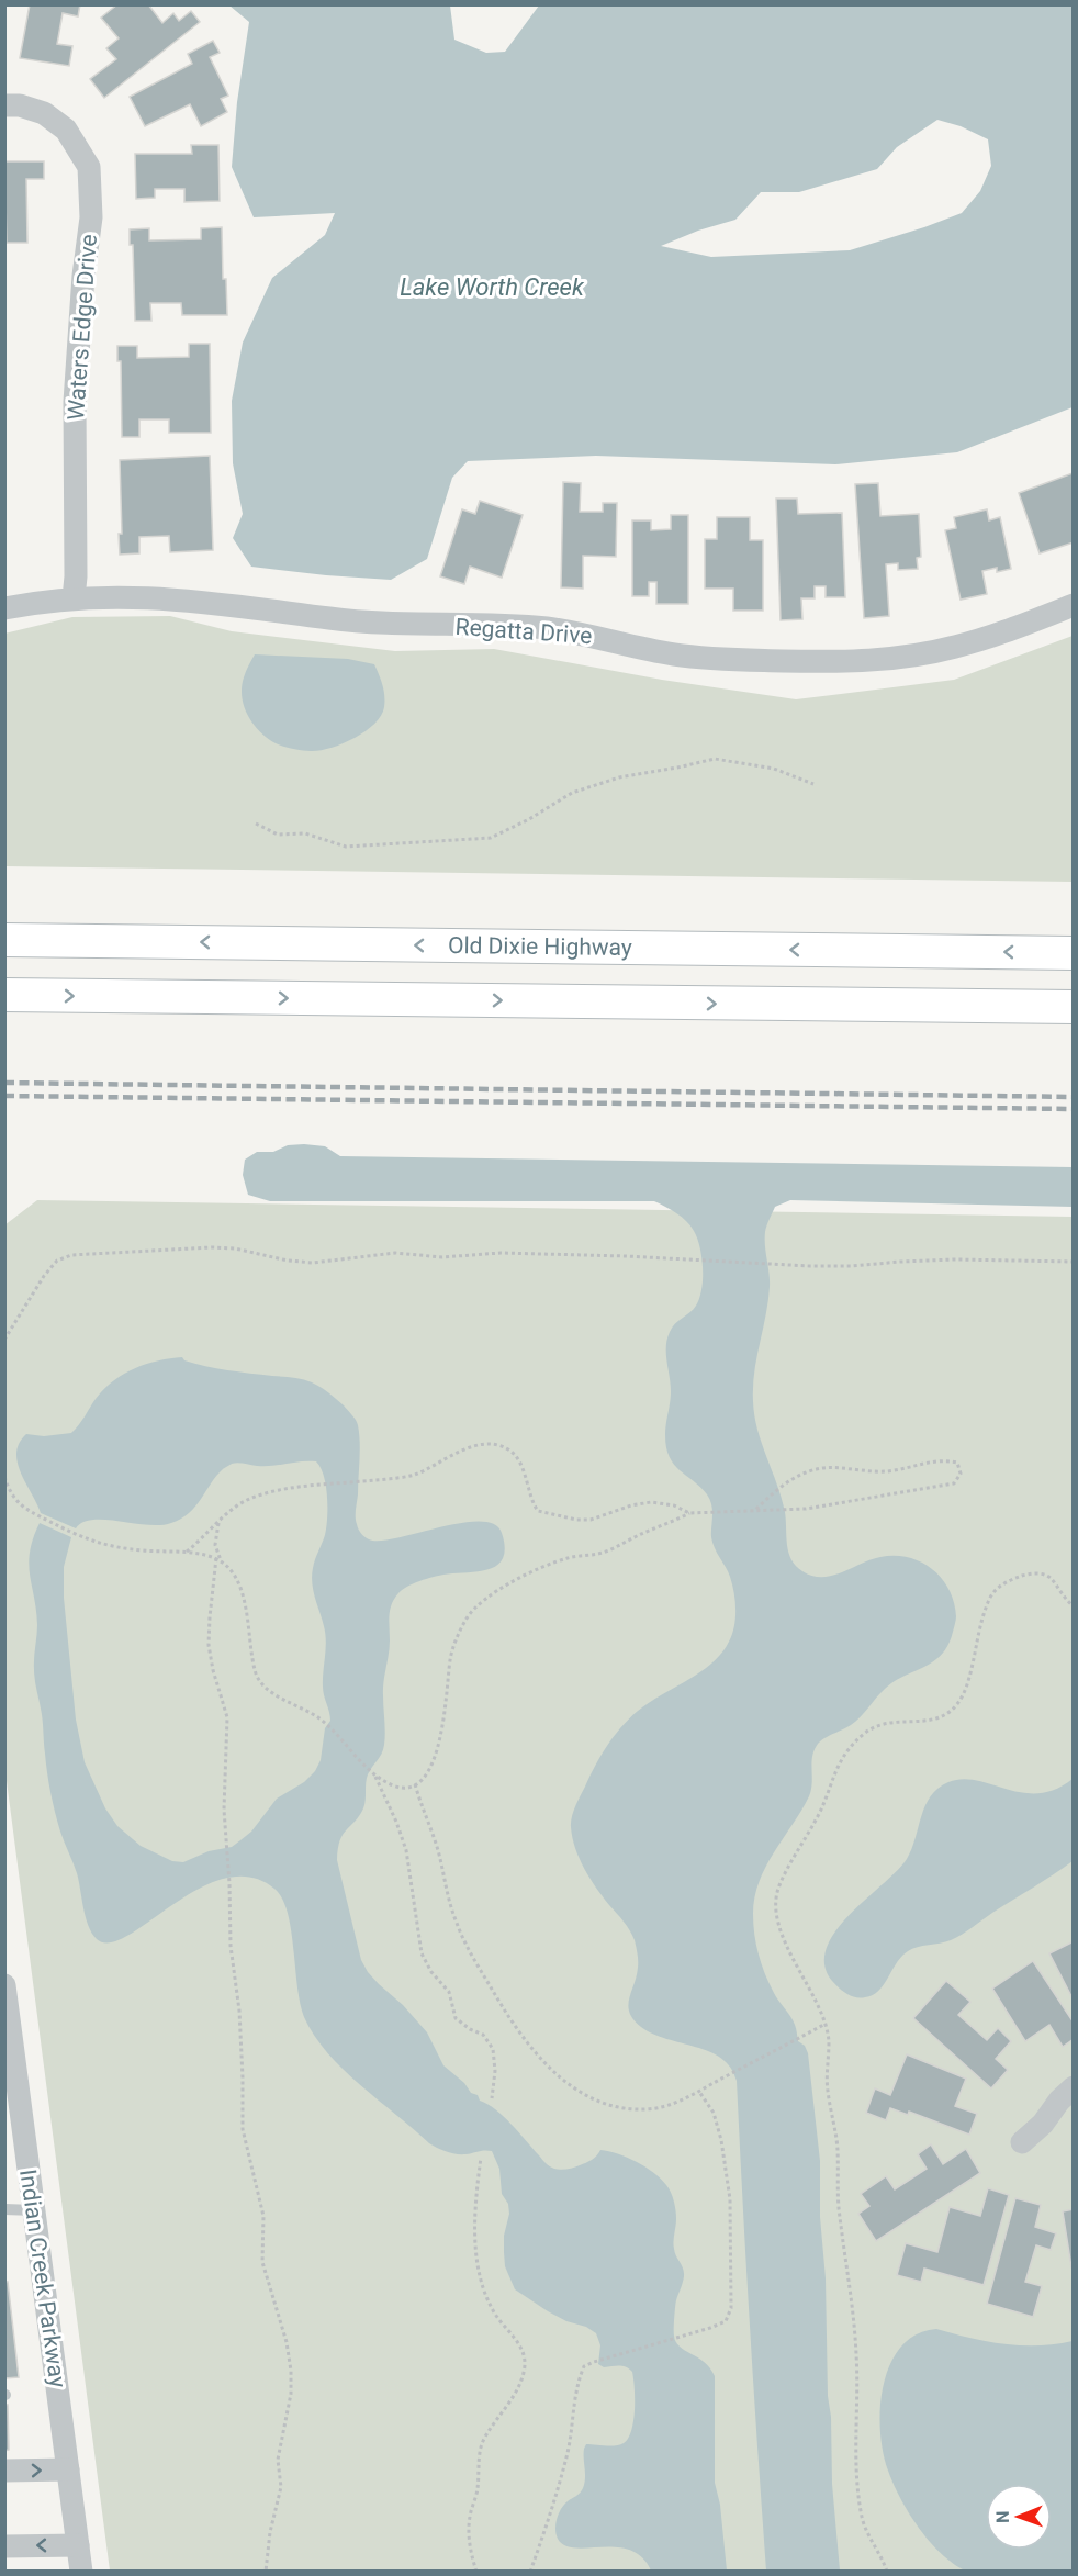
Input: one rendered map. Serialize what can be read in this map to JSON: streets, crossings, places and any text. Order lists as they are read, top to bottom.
{
  "streets": {
    "main road": ["Old Dixie Highway"],
    "street": ["Waters Edge Drive", "Regatta Drive", "Indian Creek Parkway"]
  },
  "crossings": [
    ["Waters Edge Drive", "Regatta Drive"]
  ],
  "water": ["Lake Worth Creek"],
  "north": "left"
}
